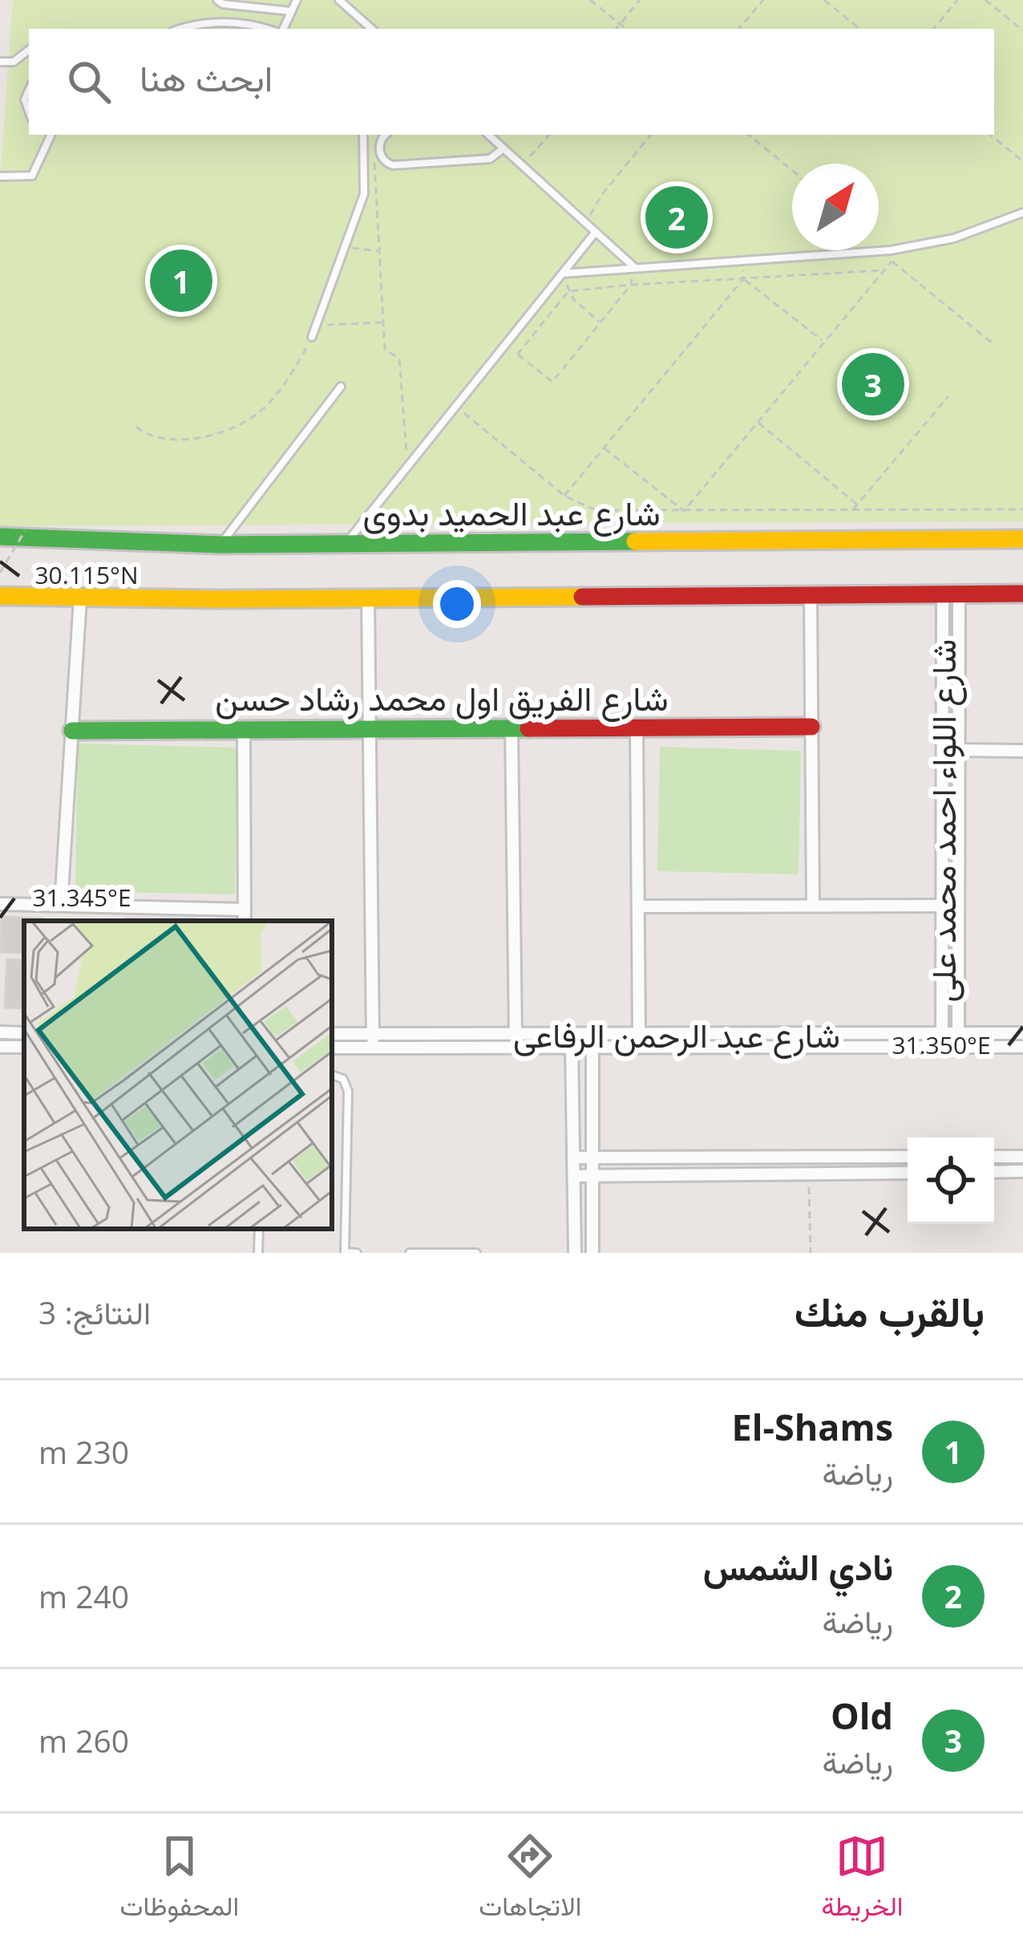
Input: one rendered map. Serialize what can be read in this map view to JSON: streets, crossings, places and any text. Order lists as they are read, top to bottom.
{
  "streets": {
    "main road": ["شارع عبد الحميد بدوى", "شارع الفريق اول محمد رشاد حسن"],
    "street": ["شارع اللواء احمد محمد على", "شارع عبد الرحمن الرفاعى"]
  },
  "crossings": [
    ["شارع اللواء احمد محمد على", "شارع عبد الرحمن الرفاعى"]
  ],
  "north": "top right",
  "page": {
    "search": "ابحث هنا",
    "pins": ["2", "1", "3"],
    "heading": ["بالقرب منك", "النتائج: 3"],
    "list": [
      {
        "mark": "1",
        "name": "El-Shams",
        "note": "رياضة",
        "value": "230 m"
      },
      {
        "mark": "2",
        "name": "نادي الشمس",
        "note": "رياضة",
        "value": "240 m"
      },
      {
        "mark": "3",
        "name": "Old",
        "note": "رياضة",
        "value": "260 m"
      }
    ],
    "nav": ["الخريطة", "الاتجاهات", "المحفوظات"]
  },
  "coordinates": ["30.115°N", "31.345°E", "31.350°E"]
}
